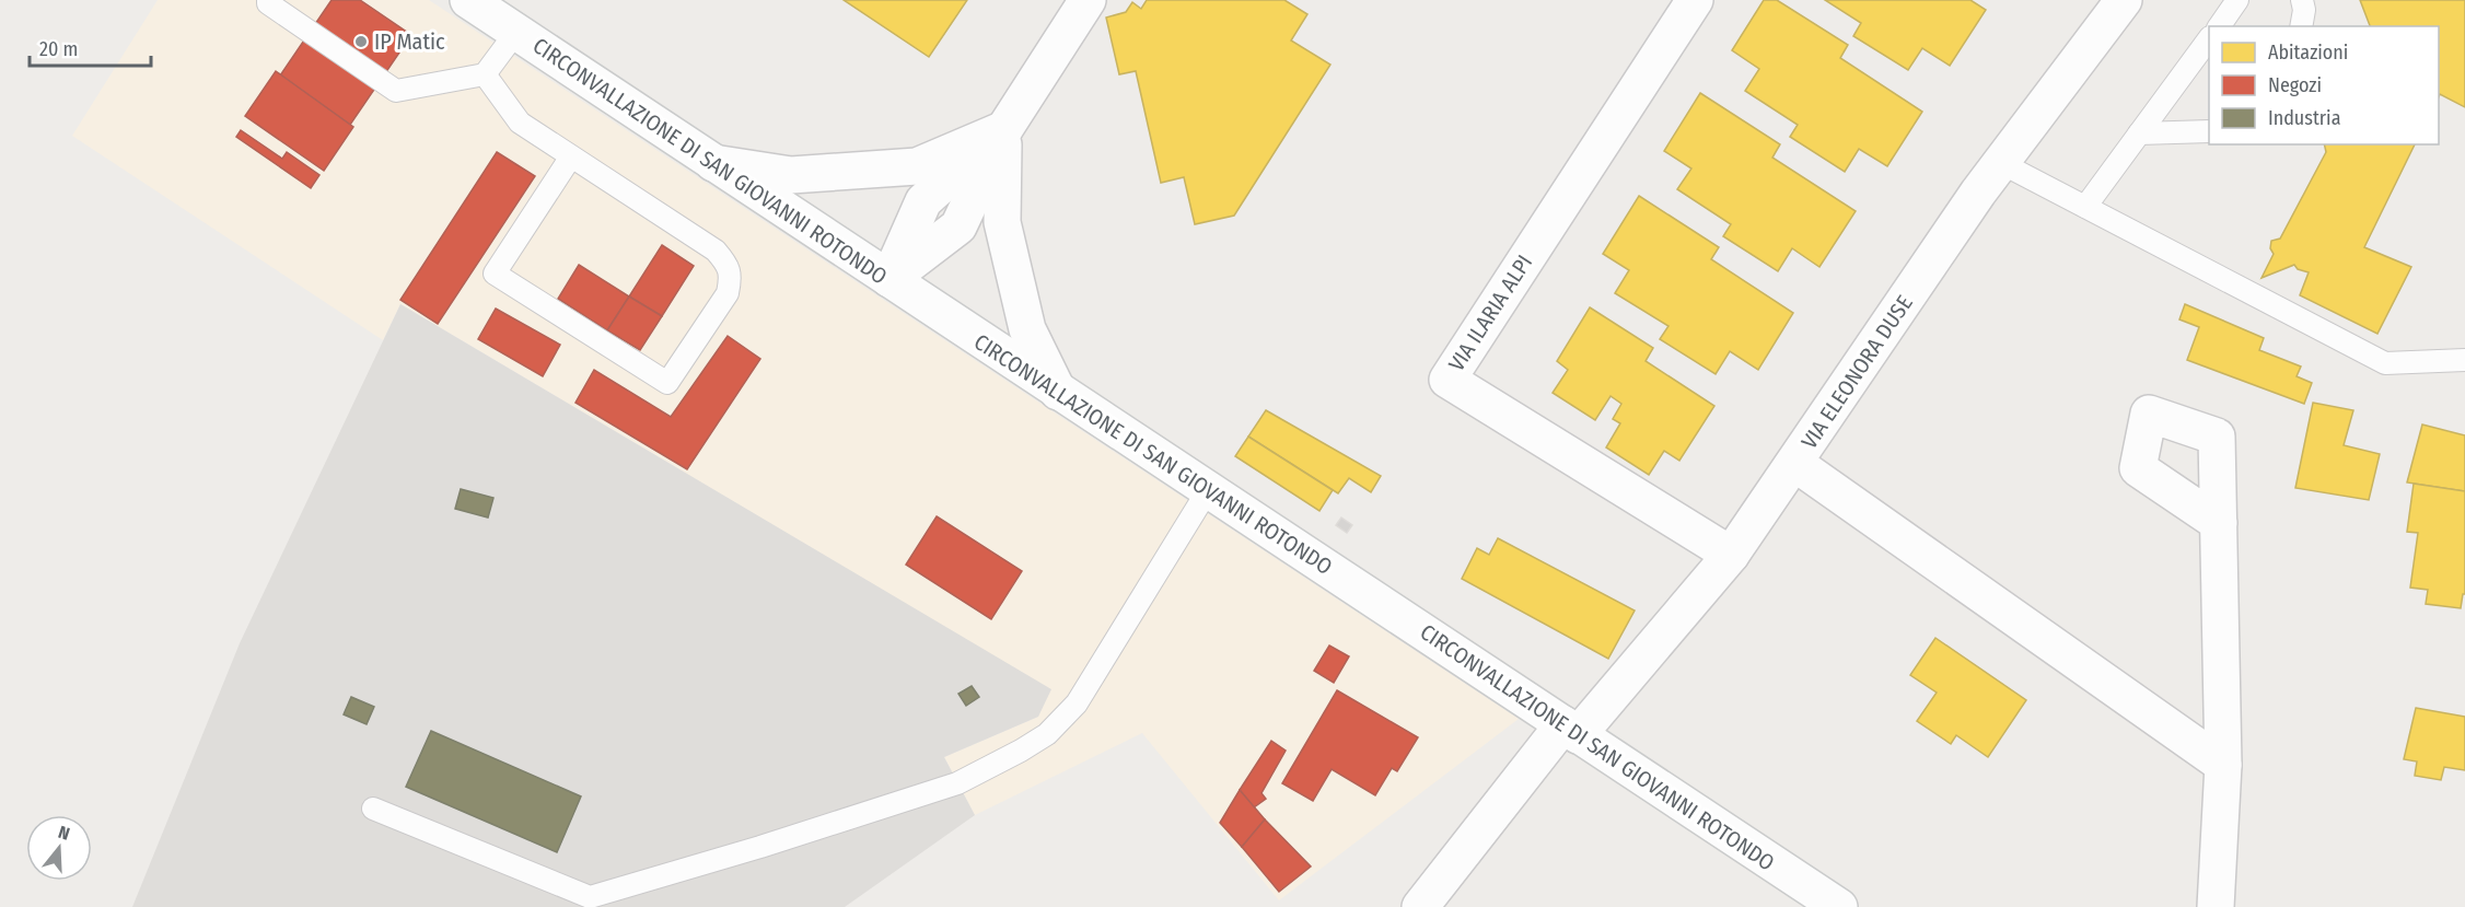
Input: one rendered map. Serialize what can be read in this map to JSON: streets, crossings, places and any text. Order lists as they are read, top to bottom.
{
  "streets": {
    "street": ["CIRCONVALLAZIONE DI SAN GIOVANNI ROTONDO", "VIA ILARIA ALPI", "VIA ELEONORA DUSE"]
  },
  "crossings": [
    ["CIRCONVALLAZIONE DI SAN GIOVANNI ROTONDO", "VIA ELEONORA DUSE"],
    ["VIA ILARIA ALPI", "VIA ELEONORA DUSE"]
  ],
  "places": ["IP Matic"],
  "legend": ["Abitazioni", "Negozi", "Industria"],
  "scale_bar": "20 m",
  "north": "top"
}
